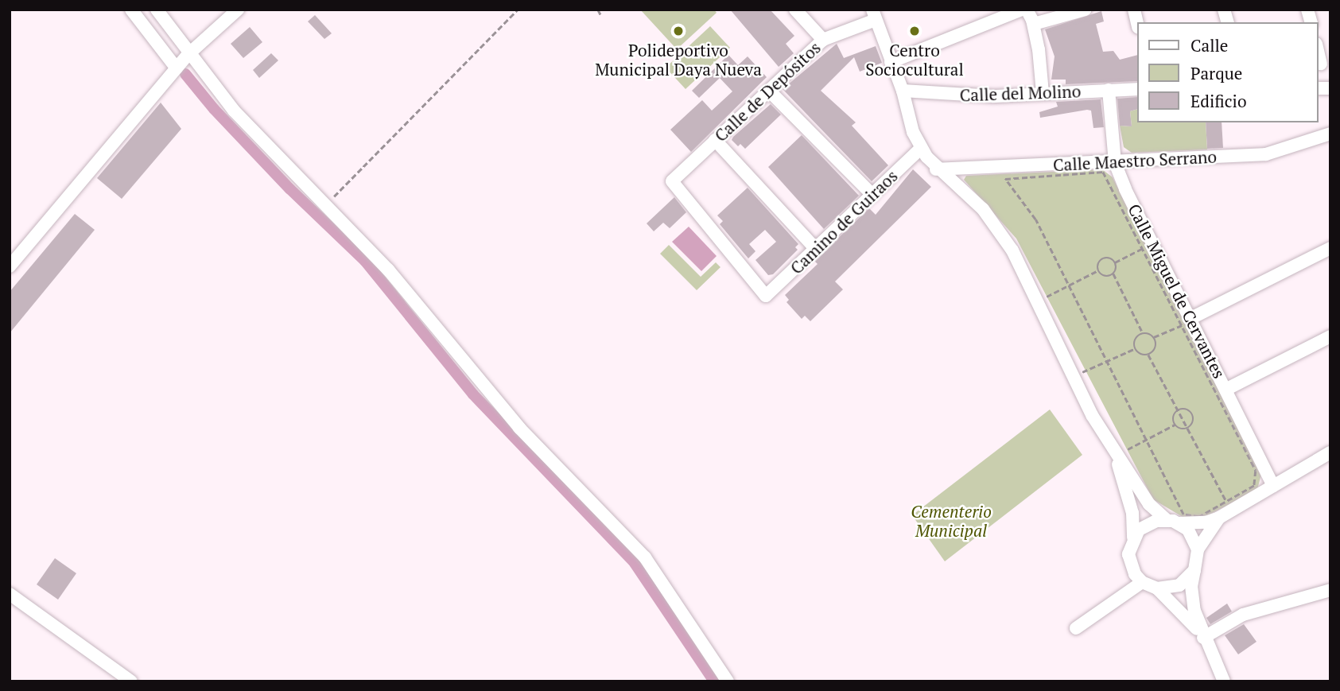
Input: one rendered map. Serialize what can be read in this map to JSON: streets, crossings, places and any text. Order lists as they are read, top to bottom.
{
  "streets": {
    "street": [
      "Calle de Depósitos",
      "Calle del Molino",
      "Calle Maestro Serrano",
      "Camino de Guiraos",
      "Calle Miguel de Cervantes"
    ]
  },
  "crossings": [
    ["Calle de Depósitos", "Camino de Guiraos"],
    ["Calle del Molino", "Calle Miguel de Cervantes"],
    ["Calle Maestro Serrano", "Calle Miguel de Cervantes"]
  ],
  "parks": ["Cementerio Municipal"],
  "places": ["Polideportivo Municipal Daya Nueva", "Centro Sociocultural"],
  "legend": ["Calle", "Parque", "Edificio"]
}
